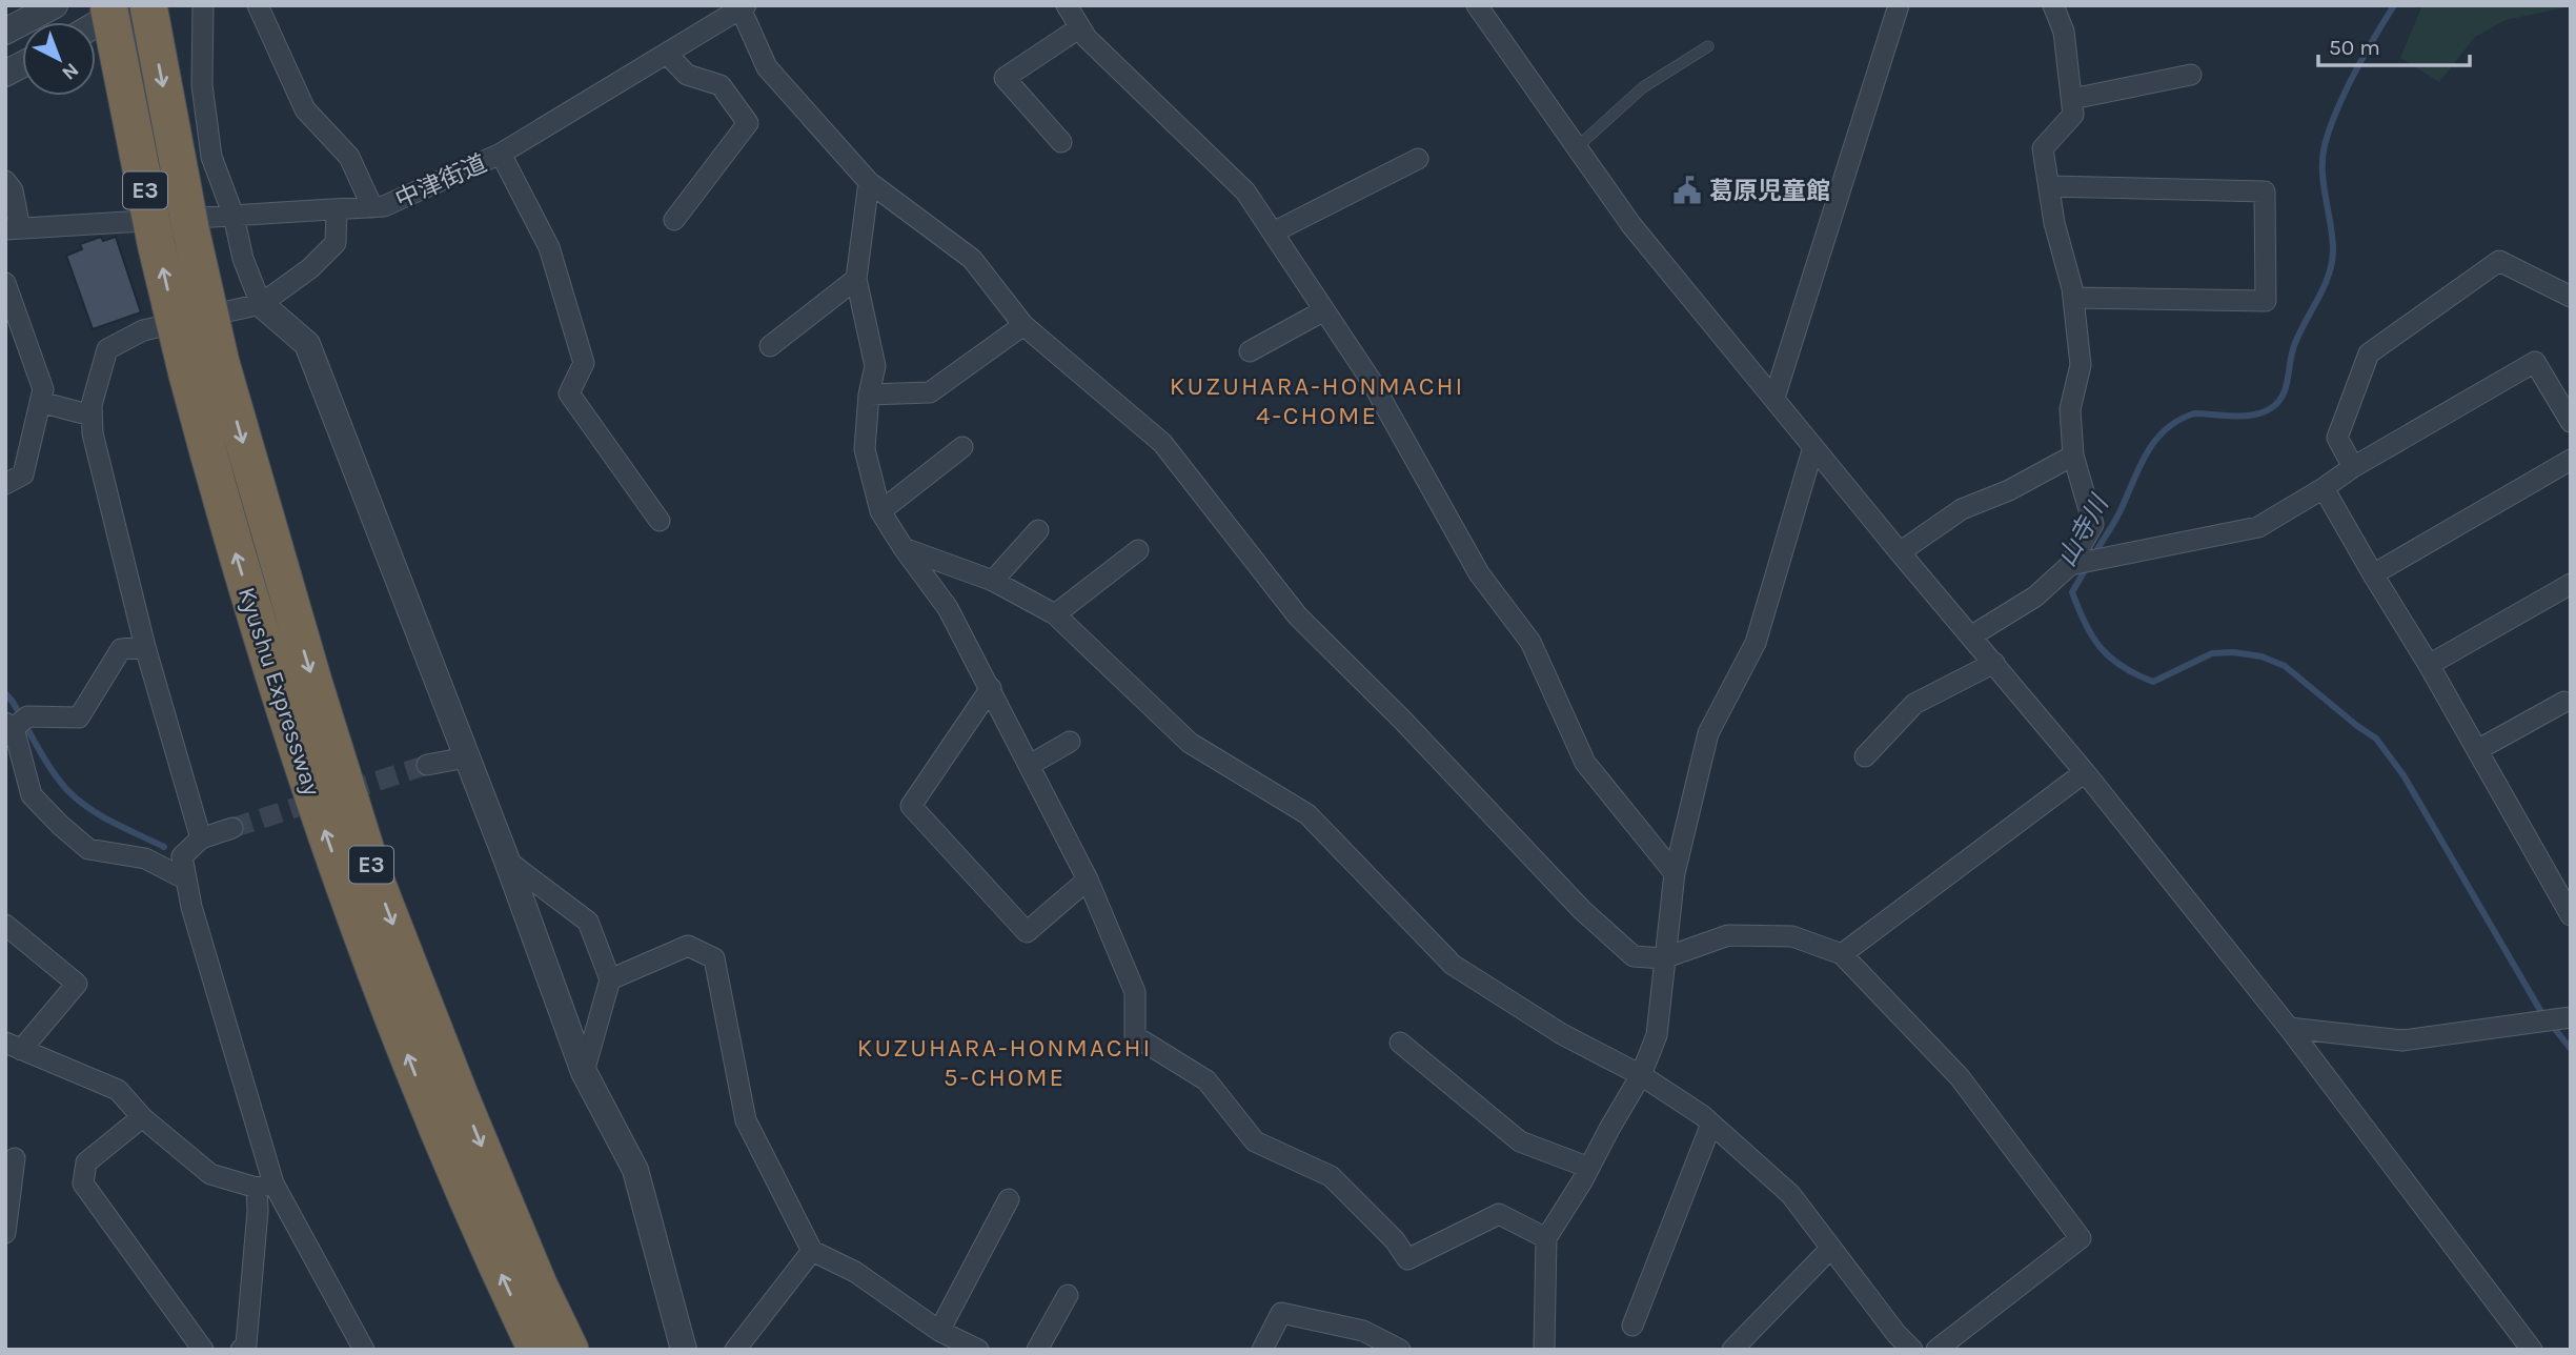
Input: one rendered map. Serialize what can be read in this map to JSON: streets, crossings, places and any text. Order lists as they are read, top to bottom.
{
  "streets": {
    "highway": ["E3", "Kyushu Expressway"],
    "street": ["中津街道"]
  },
  "districts": ["KUZUHARA-HONMACHI 4-CHOME", "KUZUHARA-HONMACHI 5-CHOME"],
  "water": ["山寺川"],
  "places": {
    "public building": ["葛原児童館"]
  },
  "scale_bar": "50 m",
  "north": "bottom right"
}
